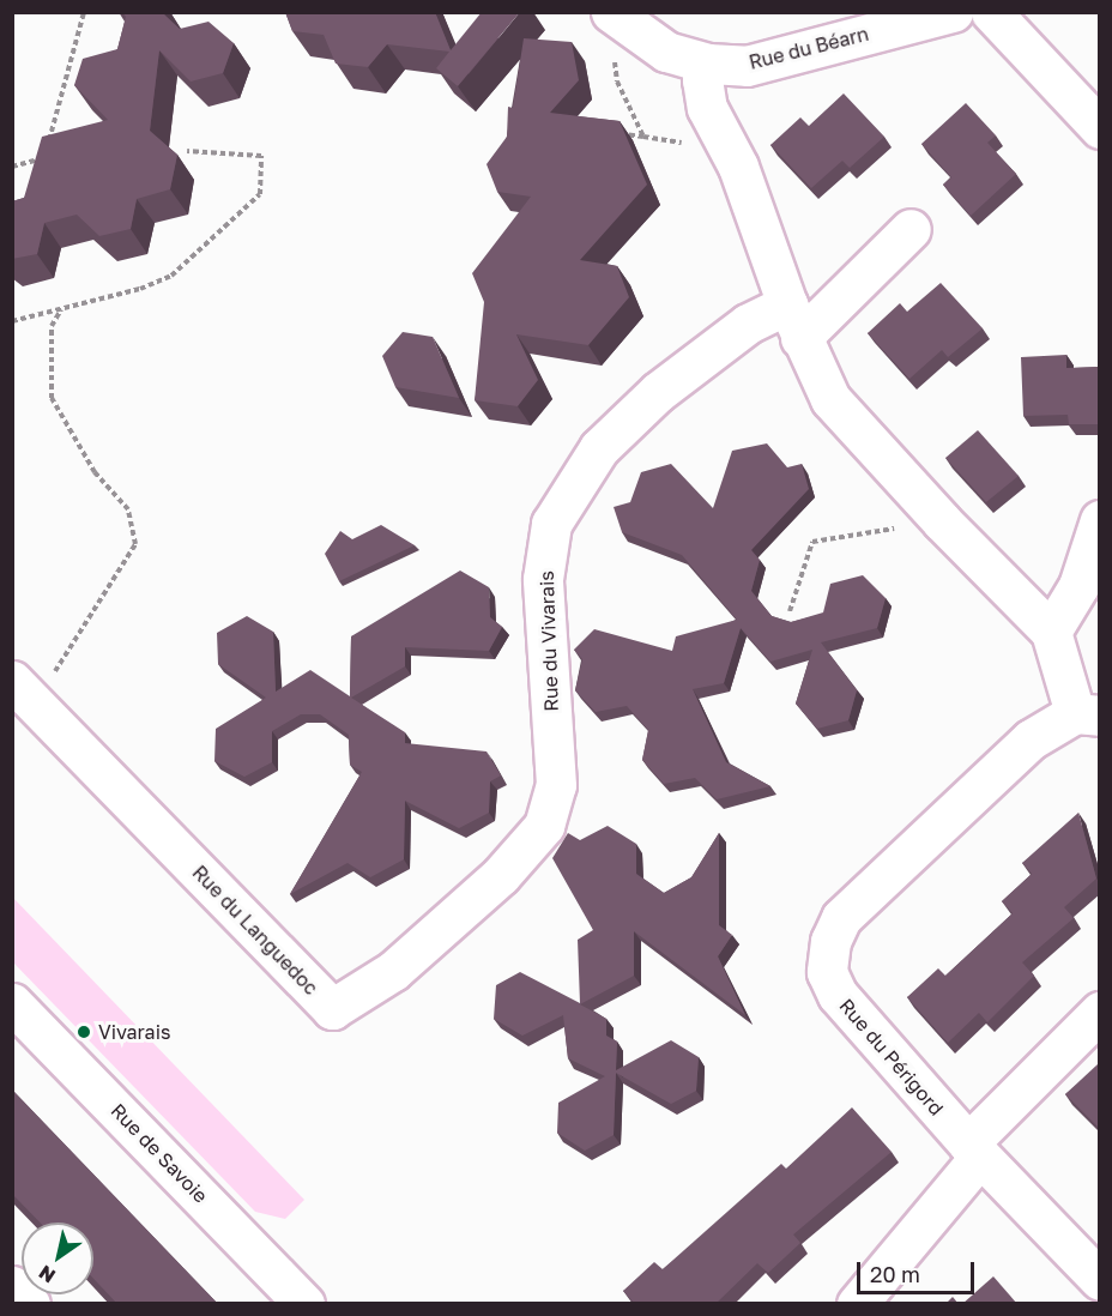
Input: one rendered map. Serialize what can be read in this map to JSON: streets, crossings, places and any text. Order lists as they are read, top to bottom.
{
  "streets": {
    "street": [
      "Rue du Béarn",
      "Rue du Vivarais",
      "Rue du Languedoc",
      "Rue du Périgord",
      "Rue de Savoie"
    ]
  },
  "crossings": [
    ["Rue du Vivarais", "Rue du Languedoc"]
  ],
  "places": ["Vivarais"],
  "scale_bar": "20 m",
  "north": "bottom left"
}
